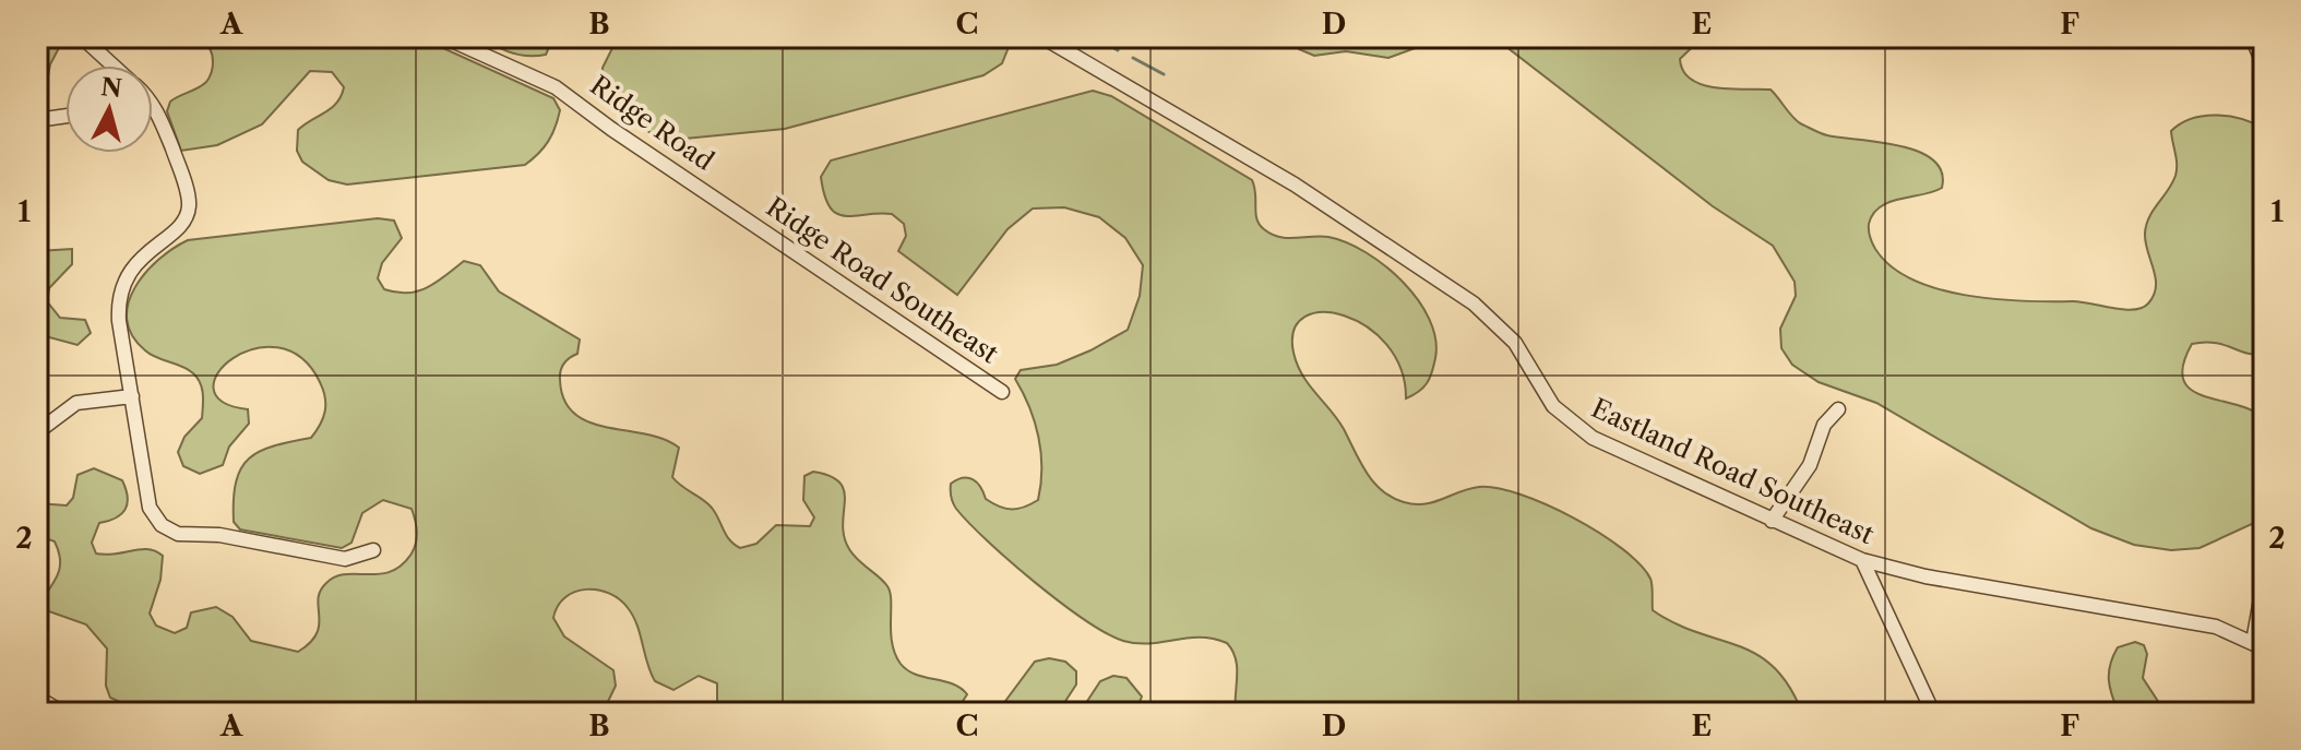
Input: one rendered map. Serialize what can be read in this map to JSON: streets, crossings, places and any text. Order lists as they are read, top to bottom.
{
  "streets": {
    "street": ["Ridge Road", "Ridge Road Southeast", "Eastland Road Southeast"]
  },
  "crossings": [
    ["Ridge Road", "Ridge Road Southeast"]
  ],
  "north": "top",
  "grid": {
    "columns": [
      "A",
      "B",
      "C",
      "D",
      "E",
      "F"
    ],
    "rows": ["1", "2"]
  }
}
